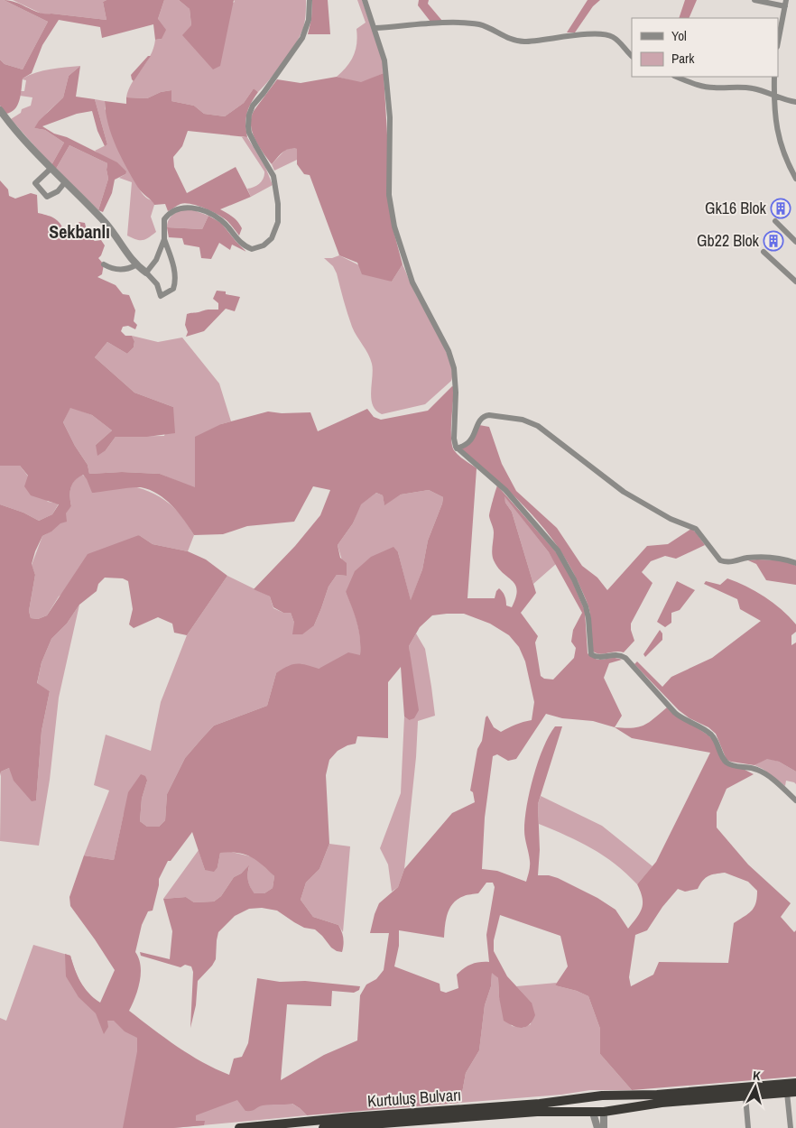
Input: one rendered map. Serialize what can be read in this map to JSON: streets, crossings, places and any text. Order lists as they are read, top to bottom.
{
  "streets": {
    "highway": ["Kurtuluş Bulvarı"]
  },
  "districts": ["Sekbanlı"],
  "places": {
    "building": ["Gk16 Blok", "Gb22 Blok"]
  },
  "legend": ["Yol", "Park"],
  "north": "top"
}
